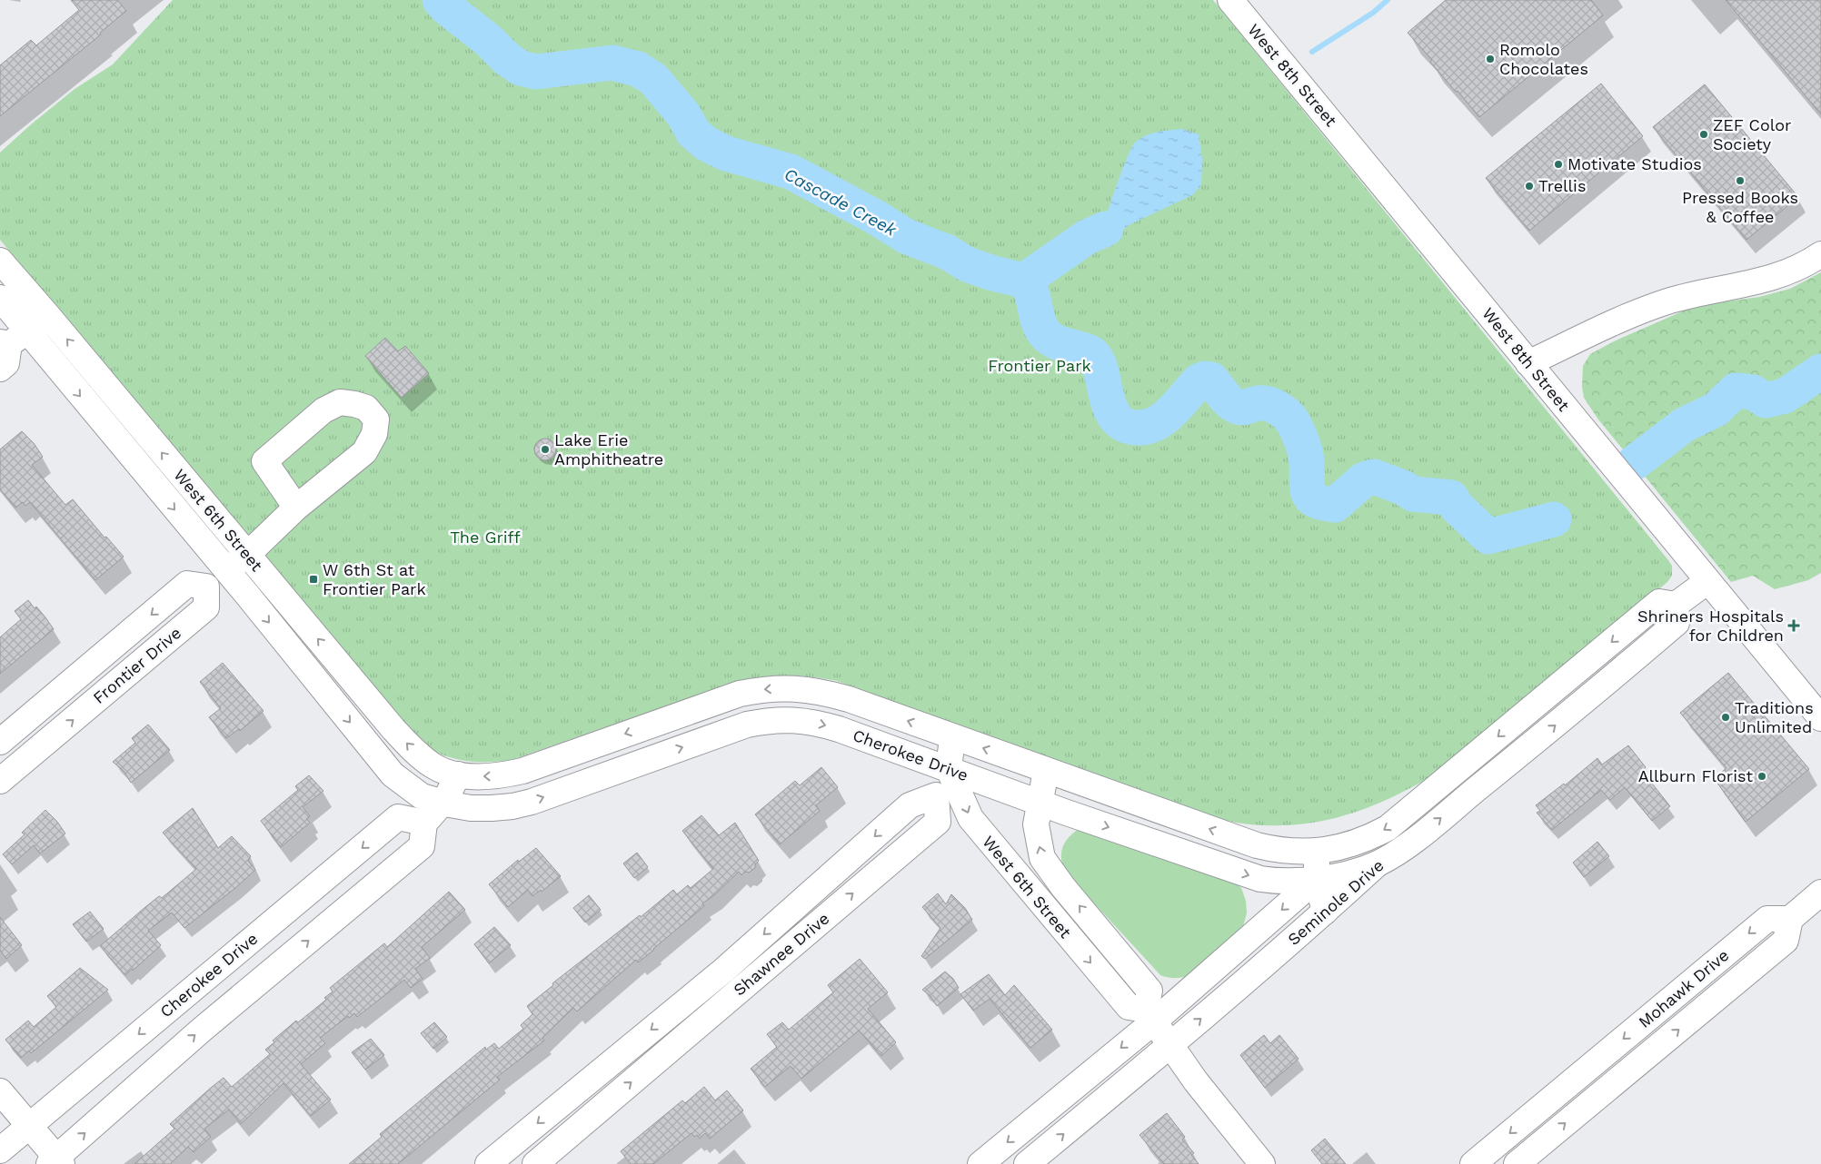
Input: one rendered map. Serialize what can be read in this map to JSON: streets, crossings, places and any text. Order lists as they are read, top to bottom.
{
  "streets": {
    "street": [
      "West 8th Street",
      "West 6th Street",
      "Frontier Drive",
      "Cherokee Drive",
      "Seminole Drive",
      "Shawnee Drive",
      "Mohawk Drive"
    ]
  },
  "crossings": [
    ["West 6th Street", "Cherokee Drive"],
    ["West 6th Street", "Seminole Drive"],
    ["West 6th Street", "Shawnee Drive"],
    ["Cherokee Drive", "Seminole Drive"],
    ["Cherokee Drive", "Shawnee Drive"]
  ],
  "water": ["Cascade Creek"],
  "parks": ["Frontier Park", "The Griff"],
  "places": {
    "other": [
      "Romolo Chocolates",
      "ZEF Color Society",
      "Motivate Studios",
      "Pressed Books & Coffee",
      "Trellis",
      "Lake Erie Amphitheatre",
      "Traditions Unlimited",
      "Allburn Florist"
    ],
    "transit": ["W 6th St at Frontier Park"],
    "health": ["Shriners Hospitals for Children"]
  }
}
